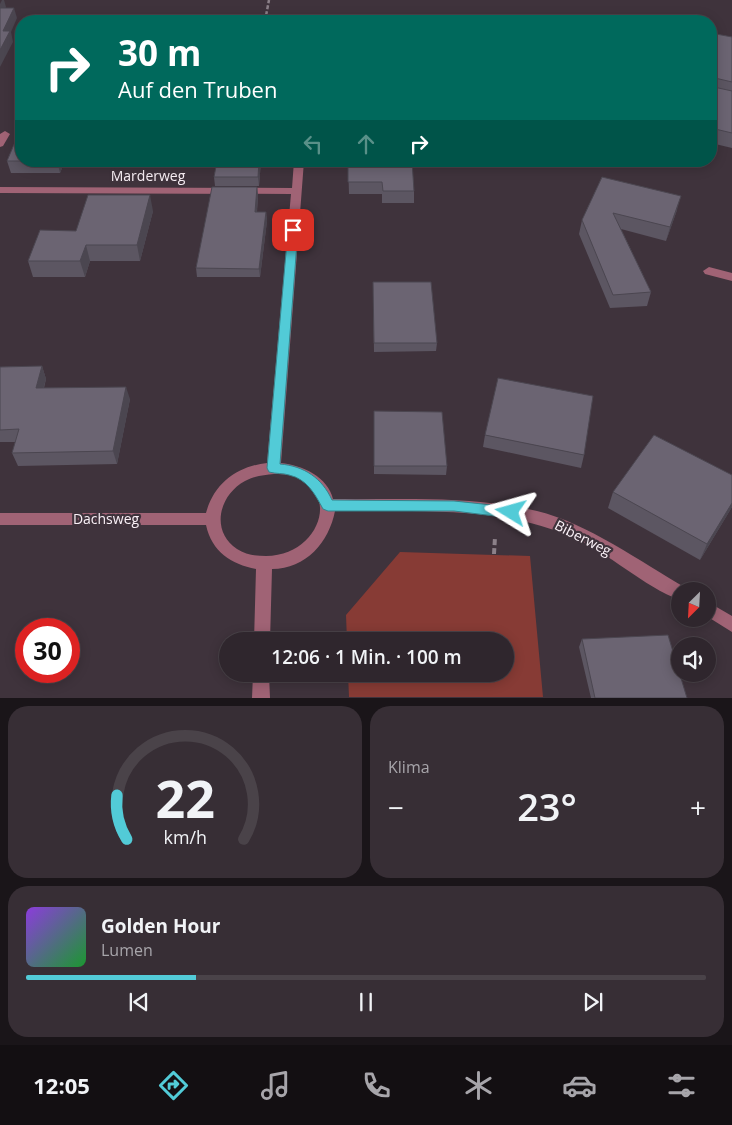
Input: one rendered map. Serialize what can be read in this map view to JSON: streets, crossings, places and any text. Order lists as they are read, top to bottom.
{
  "streets": {
    "street": ["Marderweg", "Dachsweg", "Biberweg"]
  },
  "crossings": [
    ["Dachsweg", "Biberweg"]
  ],
  "north": "bottom left",
  "page": {
    "turn": ["30 m", "Auf den Truben"],
    "limit": "30",
    "trip": "12:06 · 1 Min. · 100 m",
    "tile": "Klima",
    "heat": ["−", "23°", "+"],
    "song": ["Golden Hour", "Lumen"],
    "tabs": "12:05",
    "gauge": ["22", "km/h"]
  }
}
